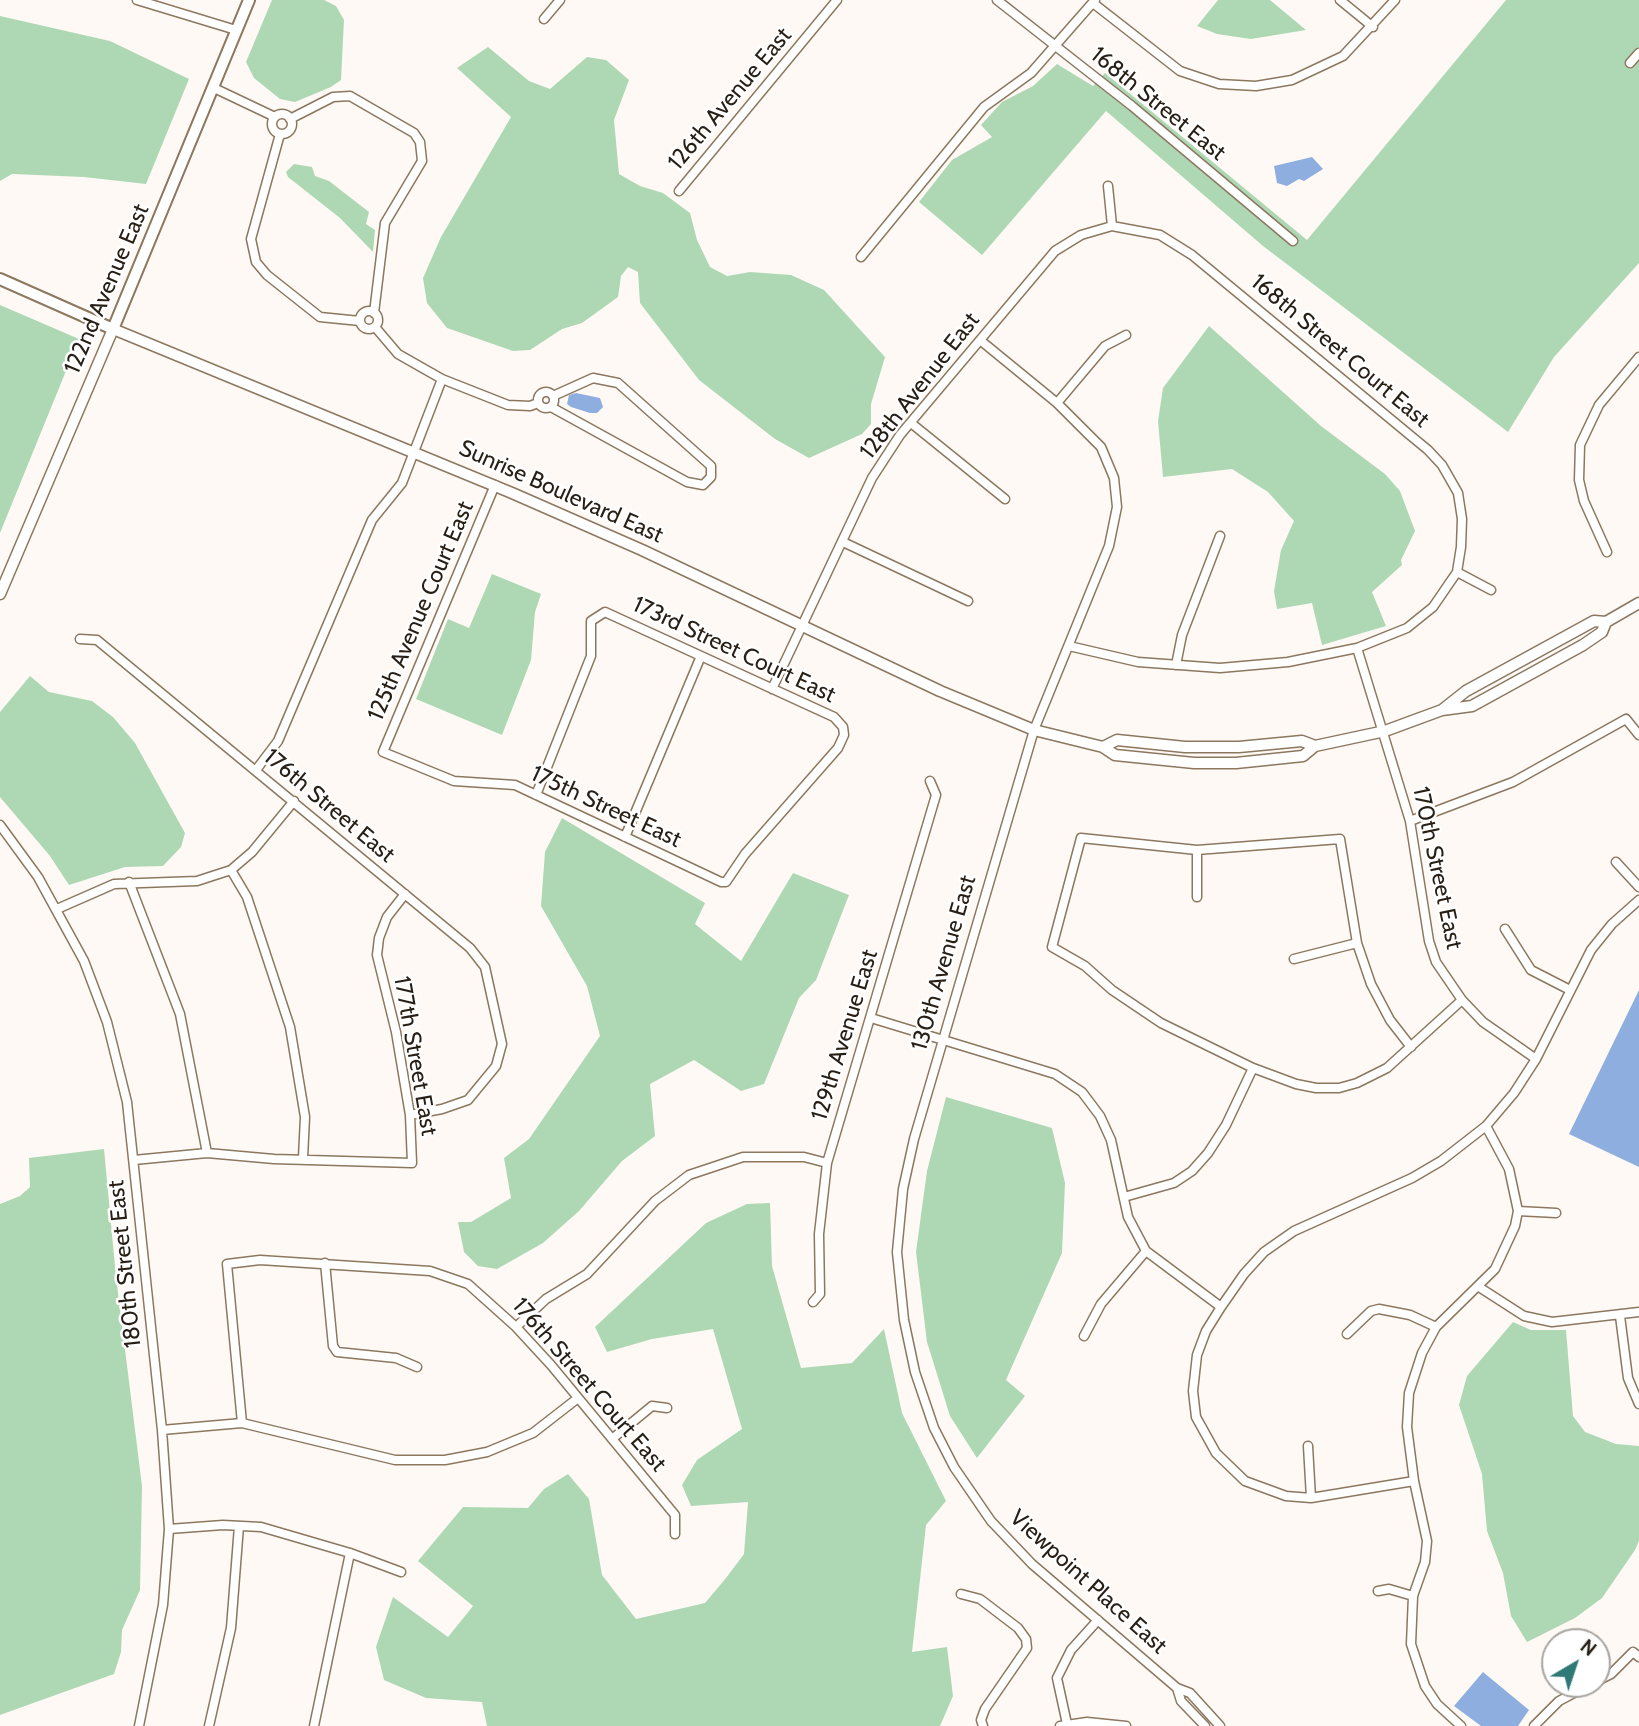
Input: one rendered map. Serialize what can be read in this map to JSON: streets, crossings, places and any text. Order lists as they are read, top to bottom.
{
  "streets": {
    "main road": ["122nd Avenue East", "Sunrise Boulevard East"],
    "street": [
      "126th Avenue East",
      "168th Street East",
      "168th Street Court East",
      "128th Avenue East",
      "125th Avenue Court East",
      "173rd Street Court East",
      "176th Street East",
      "175th Street East",
      "170th Street East",
      "130th Avenue East",
      "129th Avenue East",
      "177th Street East",
      "180th Street East",
      "176th Street Court East",
      "Viewpoint Place East"
    ]
  },
  "crossings": [
    ["122nd Avenue East", "Sunrise Boulevard East"],
    ["168th Street Court East", "128th Avenue East"],
    ["128th Avenue East", "Sunrise Boulevard East"],
    ["128th Avenue East", "173rd Street Court East"],
    ["Sunrise Boulevard East", "125th Avenue Court East"],
    ["Sunrise Boulevard East", "170th Street East"],
    ["Sunrise Boulevard East", "130th Avenue East"],
    ["125th Avenue Court East", "175th Street East"],
    ["173rd Street Court East", "175th Street East"],
    ["176th Street East", "177th Street East"],
    ["130th Avenue East", "Viewpoint Place East"]
  ],
  "north": "top right"
}
